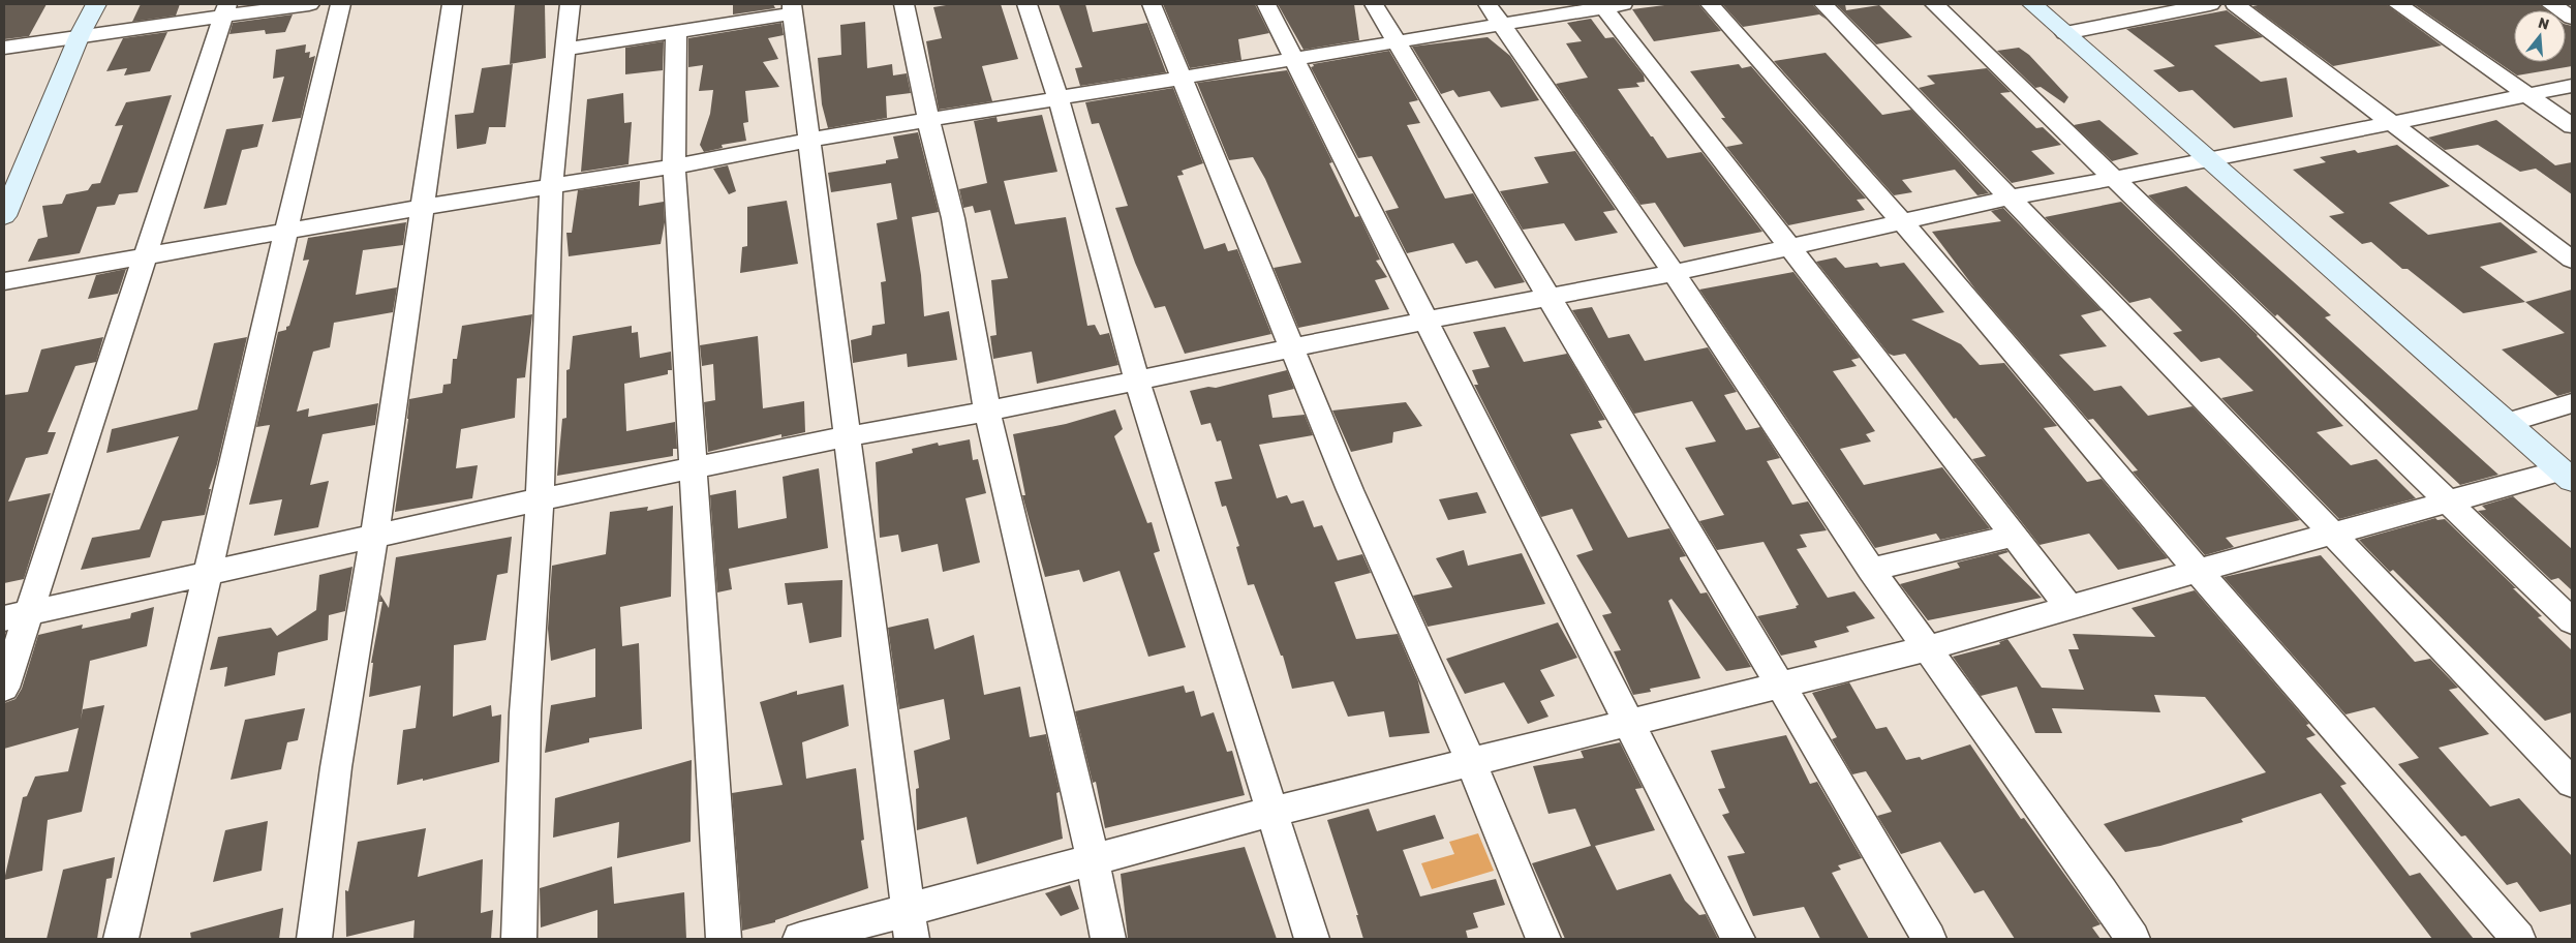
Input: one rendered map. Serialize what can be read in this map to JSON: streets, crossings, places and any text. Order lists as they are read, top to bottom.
{
  "north": "top"
}
